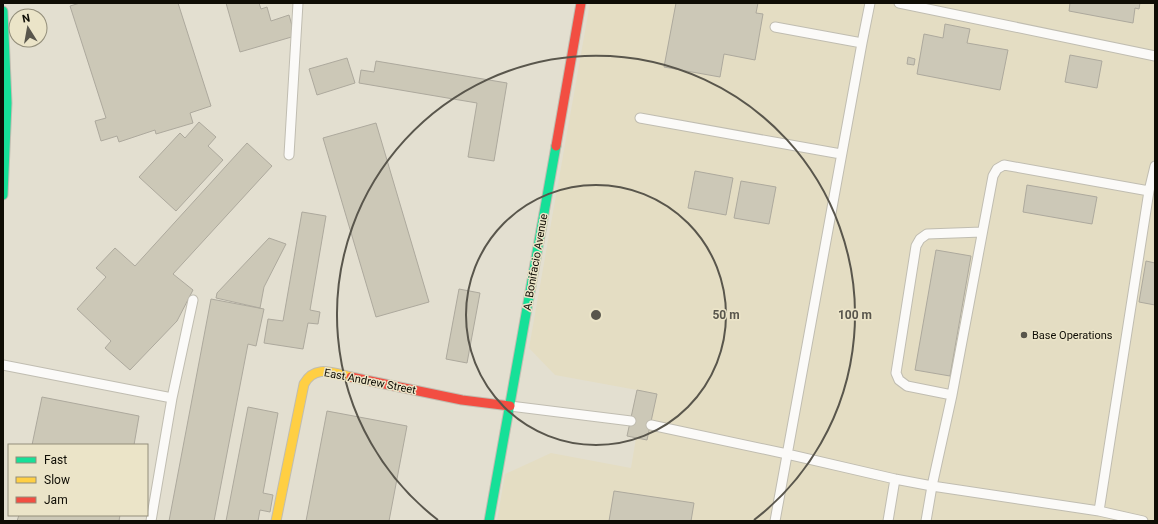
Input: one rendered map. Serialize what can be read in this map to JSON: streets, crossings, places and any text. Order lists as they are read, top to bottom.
{
  "streets": {
    "street": ["A. Bonifacio Avenue", "East Andrew Street"]
  },
  "crossings": [
    ["A. Bonifacio Avenue", "East Andrew Street"]
  ],
  "places": ["Base Operations"],
  "legend": ["Fast", "Slow", "Jam"],
  "north": "top",
  "rings": ["50 m", "100 m"]
}
